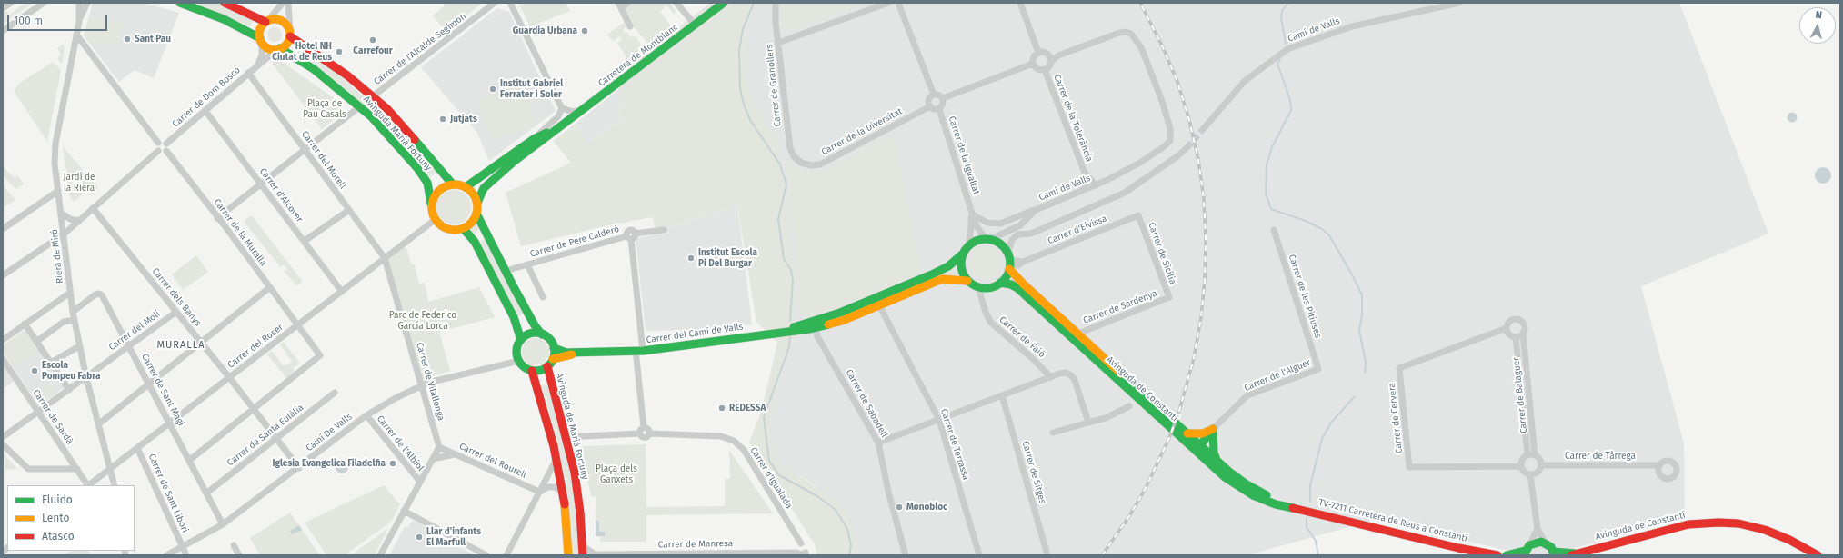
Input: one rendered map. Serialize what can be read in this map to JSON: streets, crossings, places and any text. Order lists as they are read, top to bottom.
{
  "streets": {
    "main road": [
      "Carretera de Montblanc",
      "Avinguda Marià Fortuny",
      "Carrer del Camí de Valls",
      "Avinguda de Constantí",
      "Avinguda de Marià Fortuny",
      "TV-7211 Carretera de Reus a Constantí"
    ],
    "street": [
      "Camí de Valls",
      "Carrer de l'Alcalde Segimon",
      "Carrer de Granollers",
      "Carrer de Dom Bosco",
      "Carrer de la Tolerància",
      "Carrer de la Diversitat",
      "Carrer de la Igualtat",
      "Carrer del Morell",
      "Carrer d'Alcover",
      "Carrer d'Eivissa",
      "Carrer de la Muralla",
      "Carrer de Pere Calderó",
      "Carrer de Sicília",
      "Riera de Miró",
      "Carrer de les Pitiuses",
      "Carrer dels Banys",
      "Carrer de Sardenya",
      "Carrer del Molí",
      "Carrer de Faió",
      "Carrer del Roser",
      "Carrer de l'Alguer",
      "Carrer de Vilallonga",
      "Carrer de Sant Magí",
      "Carrer de Balaguer",
      "Carrer de Sabadell",
      "Carrer de Sardà",
      "Carrer de Cervera",
      "Camí De Valls",
      "Carrer de Santa Eulàlia",
      "Carrer de l'Albiol",
      "Carrer de Terrassa",
      "Carrer de Tàrrega",
      "Carrer del Rourell",
      "Carrer de Sitges",
      "Carrer d'Igualada",
      "Carrer de Sant Libori",
      "Carrer de Manresa"
    ]
  },
  "crossings": [
    ["Camí de Valls", "Carrer de la Tolerància"],
    ["Camí de Valls", "Carrer d'Eivissa"],
    ["Camí de Valls", "Carrer del Camí de Valls"],
    ["Camí de Valls", "Carrer de Faió"],
    ["Camí de Valls", "Avinguda de Constantí"],
    ["Carrer de Granollers", "Carrer de la Diversitat"],
    ["Carrer de Dom Bosco", "Avinguda Marià Fortuny"],
    ["Carrer de Dom Bosco", "Carrer del Morell"],
    ["Carrer de Dom Bosco", "Carrer d'Alcover"],
    ["Carrer de Dom Bosco", "Carrer de la Muralla"],
    ["Carrer de la Diversitat", "Carrer de la Igualtat"],
    ["Avinguda Marià Fortuny", "Carrer del Roser"],
    ["Carrer del Morell", "Carrer del Roser"],
    ["Carrer del Morell", "Carrer de Vilallonga"],
    ["Carrer d'Alcover", "Carrer del Roser"],
    ["Carrer d'Eivissa", "Carrer de Sicília"],
    ["Carrer d'Eivissa", "Carrer del Camí de Valls"],
    ["Carrer d'Eivissa", "Carrer de Faió"],
    ["Carrer d'Eivissa", "Avinguda de Constantí"],
    ["Carrer de la Muralla", "Carrer del Roser"],
    ["Carrer de Sicília", "Carrer de Sardenya"],
    ["Riera de Miró", "Carrer del Molí"],
    ["Riera de Miró", "Carrer del Roser"],
    ["Riera de Miró", "Carrer de Sant Magí"],
    ["Carrer de les Pitiuses", "Carrer de l'Alguer"],
    ["Carrer dels Banys", "Carrer del Molí"],
    ["Carrer dels Banys", "Carrer del Roser"],
    ["Carrer dels Banys", "Camí De Valls"],
    ["Carrer dels Banys", "Carrer de Santa Eulàlia"],
    ["Carrer del Molí", "Carrer de Sant Magí"],
    ["Carrer del Molí", "Carrer de Sardà"],
    ["Carrer del Camí de Valls", "Carrer de Faió"],
    ["Carrer del Camí de Valls", "Avinguda de Constantí"],
    ["Carrer del Camí de Valls", "Carrer de Sabadell"],
    ["Carrer del Camí de Valls", "Avinguda de Marià Fortuny"],
    ["Carrer del Camí de Valls", "Camí De Valls"],
    ["Carrer del Camí de Valls", "Carrer de Terrassa"],
    ["Carrer de Faió", "Avinguda de Constantí"],
    ["Carrer del Roser", "Carrer de Vilallonga"],
    ["Carrer del Roser", "Carrer de Sant Magí"],
    ["Carrer del Roser", "Carrer de Sant Libori"],
    ["Carrer de Vilallonga", "Camí De Valls"],
    ["Carrer de Vilallonga", "Carrer del Rourell"],
    ["Avinguda de Constantí", "TV-7211 Carretera de Reus a Constantí"],
    ["Carrer de Sant Magí", "Camí De Valls"],
    ["Carrer de Sant Magí", "Carrer de Santa Eulàlia"],
    ["Carrer de Balaguer", "Carrer de Cervera"],
    ["Carrer de Balaguer", "Carrer de Tàrrega"],
    ["Carrer de Cervera", "Carrer de Tàrrega"],
    ["Avinguda de Marià Fortuny", "Camí De Valls"],
    ["Avinguda de Marià Fortuny", "Carrer de Manresa"],
    ["Camí De Valls", "Carrer de l'Albiol"],
    ["Camí De Valls", "Carrer de Sant Libori"],
    ["Carrer d'Igualada", "Carrer de Manresa"]
  ],
  "districts": ["MURALLA"],
  "parks": [
    "Plaça de Pau Casals",
    "Jardí de la Riera",
    "Parc de Federico García Lorca",
    "Plaça dels Ganxets"
  ],
  "places": [
    "Guardia Urbana",
    "Sant Pau",
    "Carrefour",
    "Hotel NH Ciutat de Reus",
    "Institut Gabriel Ferrater i Soler",
    "Jutjats",
    "Institut Escola Pi Del Burgar",
    "Escola Pompeu Fabra",
    "REDESSA",
    "Iglesia Evangelica Filadelfia",
    "Monobloc",
    "Llar d'infants El Marfull"
  ],
  "legend": ["Fluido", "Lento", "Atasco"],
  "scale_bar": "100 m",
  "north": "top"
}
